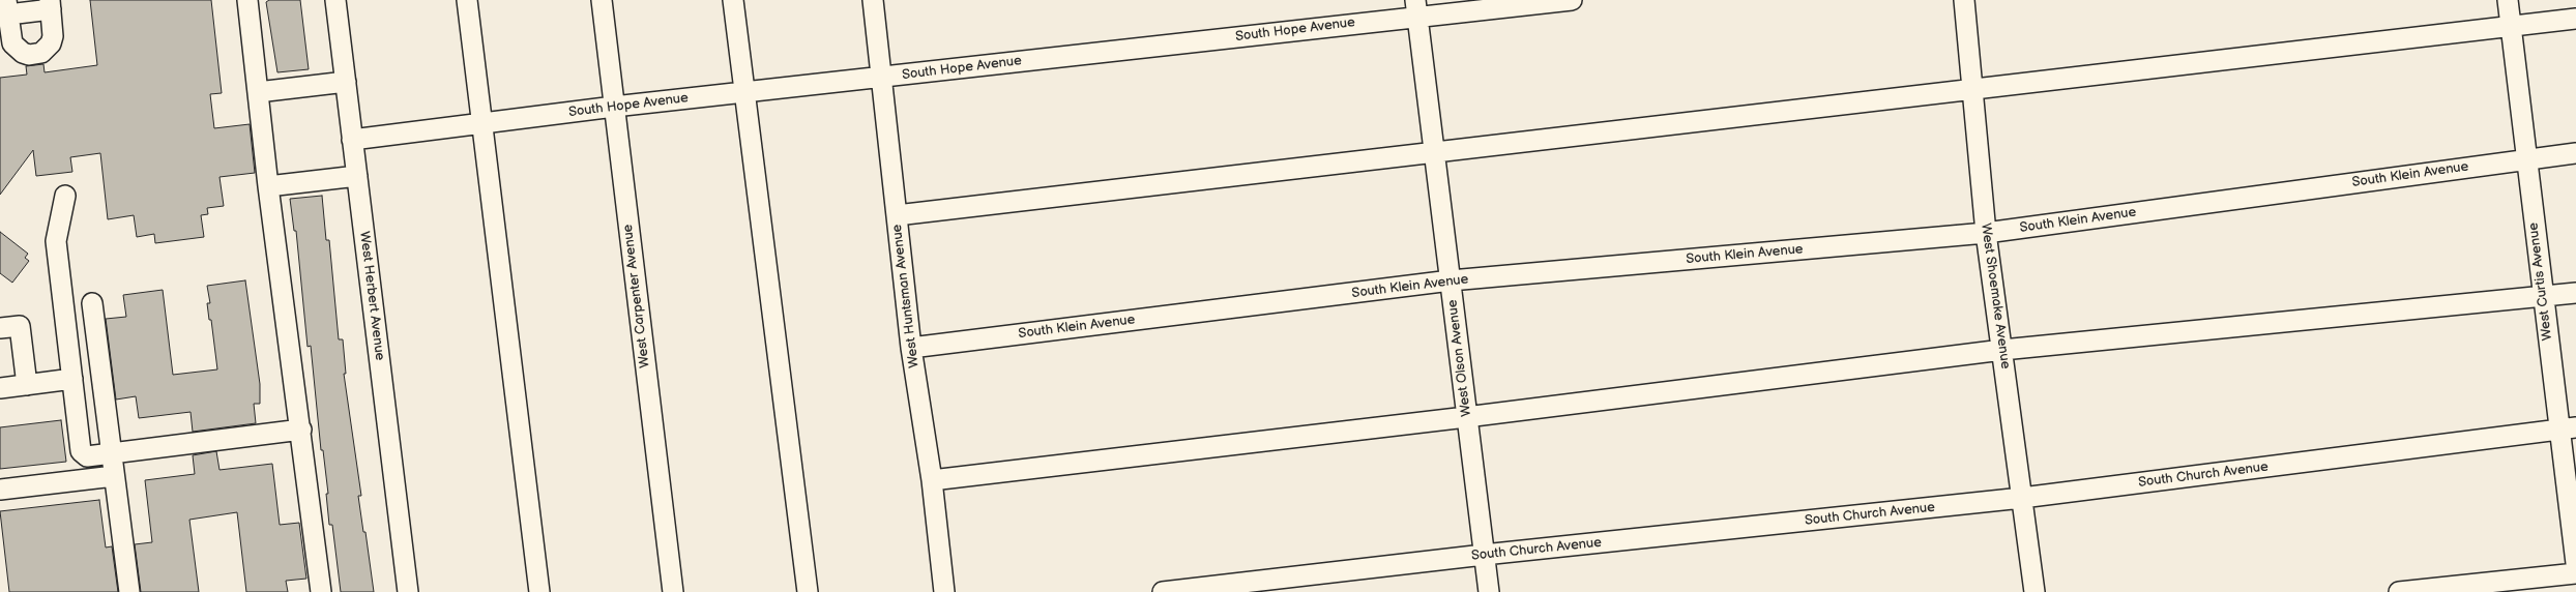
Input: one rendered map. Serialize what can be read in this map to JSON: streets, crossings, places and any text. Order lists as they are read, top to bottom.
{
  "streets": {
    "street": [
      "South Hope Avenue",
      "South Klein Avenue",
      "West Curtis Avenue",
      "West Herbert Avenue",
      "West Carpenter Avenue",
      "West Huntsman Avenue",
      "West Shoemake Avenue",
      "West Olson Avenue",
      "South Church Avenue"
    ]
  },
  "crossings": [
    ["South Hope Avenue", "West Herbert Avenue"],
    ["South Hope Avenue", "West Carpenter Avenue"],
    ["South Hope Avenue", "West Huntsman Avenue"],
    ["South Hope Avenue", "West Olson Avenue"],
    ["South Klein Avenue", "West Curtis Avenue"],
    ["South Klein Avenue", "West Huntsman Avenue"],
    ["South Klein Avenue", "West Shoemake Avenue"],
    ["South Klein Avenue", "West Olson Avenue"],
    ["West Curtis Avenue", "South Church Avenue"],
    ["West Shoemake Avenue", "South Church Avenue"],
    ["West Olson Avenue", "South Church Avenue"]
  ]
}
